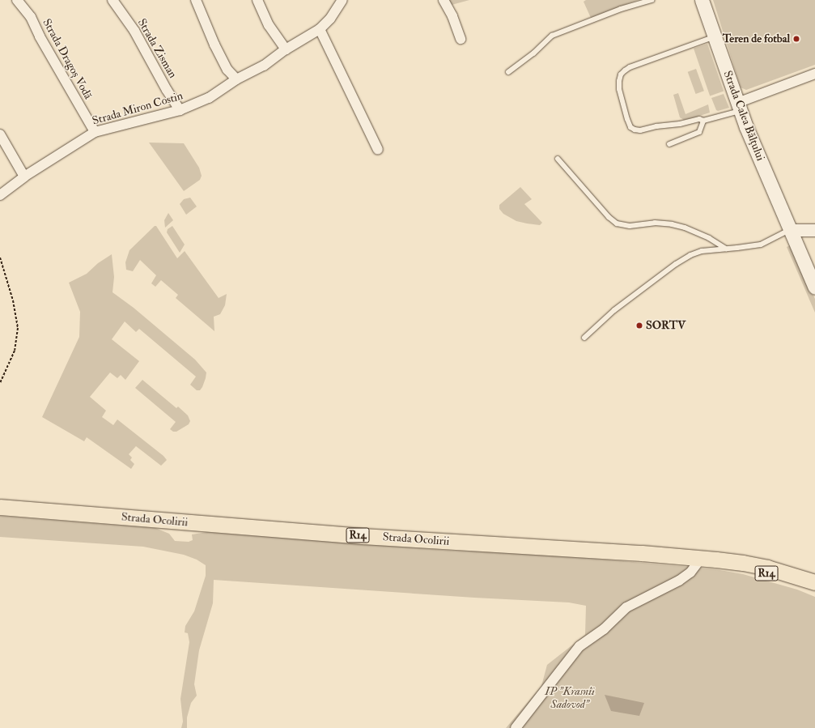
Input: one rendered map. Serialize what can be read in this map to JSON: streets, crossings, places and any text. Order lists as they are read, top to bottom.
{
  "streets": {
    "main road": ["Strada Calea Bălțului", "Strada Ocolirii", "R14"],
    "street": ["Strada Zisman", "Strada Dragoș Vodă", "Strada Miron Costin"]
  },
  "crossings": [
    ["Strada Zisman", "Strada Miron Costin"],
    ["Strada Dragoș Vodă", "Strada Miron Costin"],
    ["Strada Ocolirii", "R14"]
  ],
  "parks": ["IP \"Krasnîi Sadovod\""],
  "places": ["Teren de fotbal", "SORTV"]
}
